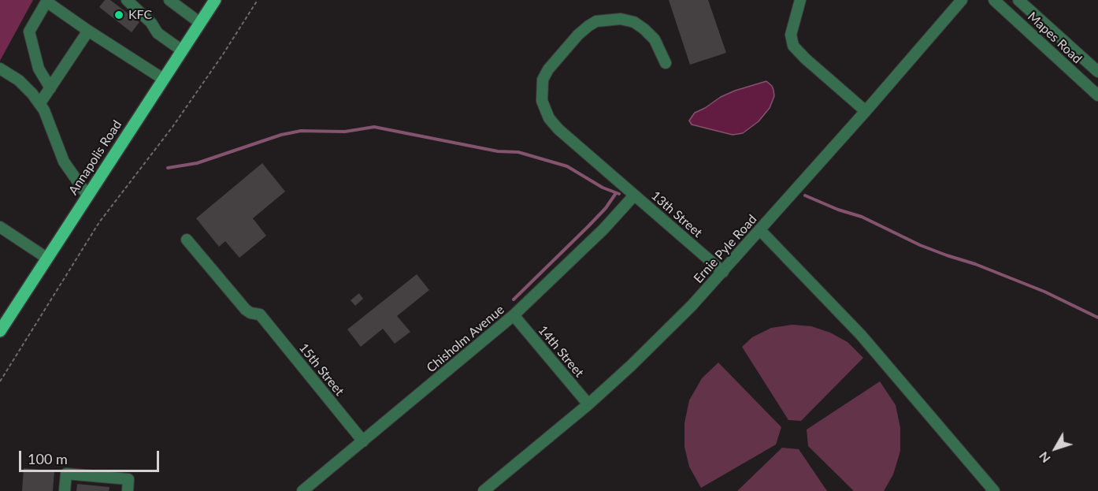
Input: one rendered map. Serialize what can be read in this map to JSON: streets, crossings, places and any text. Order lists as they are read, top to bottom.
{
  "streets": {
    "main road": ["Annapolis Road"],
    "street": [
      "Mapes Road",
      "13th Street",
      "Ernie Pyle Road",
      "Chisholm Avenue",
      "14th Street",
      "15th Street"
    ]
  },
  "crossings": [
    ["13th Street", "Ernie Pyle Road"],
    ["13th Street", "Chisholm Avenue"],
    ["Ernie Pyle Road", "14th Street"],
    ["Chisholm Avenue", "14th Street"],
    ["Chisholm Avenue", "15th Street"]
  ],
  "places": ["KFC"],
  "scale_bar": "100 m",
  "north": "bottom left"
}
